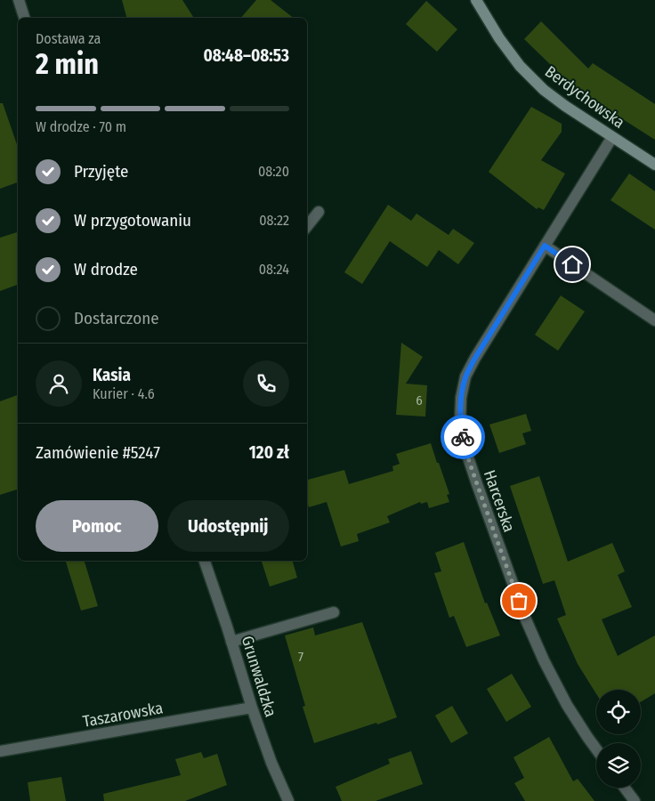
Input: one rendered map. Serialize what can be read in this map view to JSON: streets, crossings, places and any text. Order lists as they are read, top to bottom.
{
  "streets": {
    "street": [
      "Berdychowska",
      "Harcerska",
      "Grunwaldzka",
      "Taszarowska"
    ]
  },
  "crossings": [
    ["Berdychowska", "Harcerska"],
    ["Grunwaldzka", "Taszarowska"]
  ],
  "house_numbers": ["6", "7"],
  "page": {
    "heading": ["2 min", "Dostawa za", "08:48–08:53"],
    "panel": [
      "Kasia",
      "Kurier · 4.6",
      "Zamówienie #5247",
      "120 zł"
    ],
    "bar": "W drodze · 70 m",
    "list": [
      ["Przyjęte", "08:20"],
      ["W przygotowaniu", "08:22"],
      ["W drodze", "08:24"],
      "Dostarczone"
    ],
    "buttons": ["Pomoc", "Udostępnij"]
  }
}
